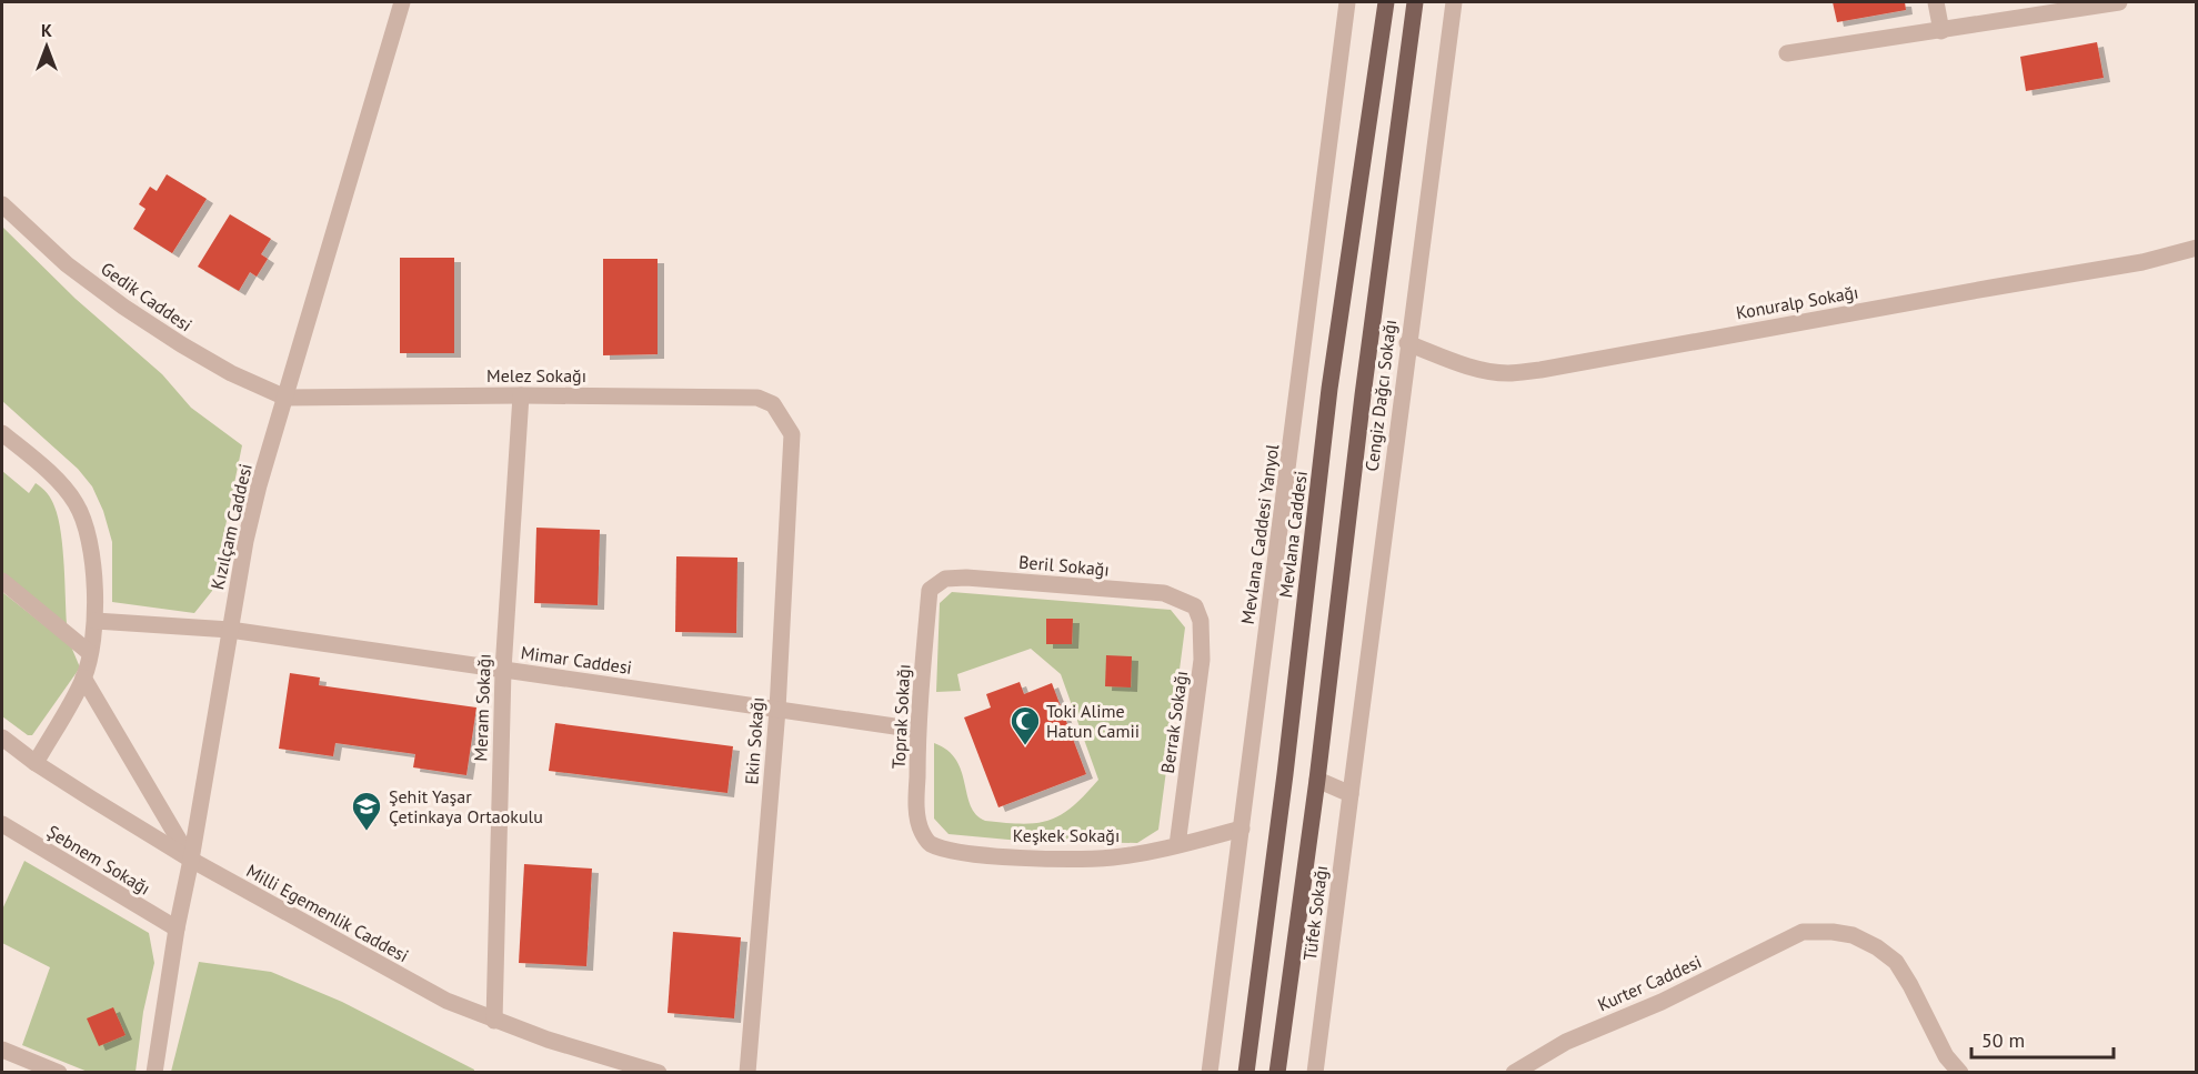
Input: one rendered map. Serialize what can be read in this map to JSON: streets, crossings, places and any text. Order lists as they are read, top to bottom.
{
  "streets": {
    "main road": ["Mevlana Caddesi"],
    "street": [
      "Gedik Caddesi",
      "Konuralp Sokağı",
      "Melez Sokağı",
      "Cengiz Dağcı Sokağı",
      "Kızılçam Caddesi",
      "Mevlana Caddesi Yanyol",
      "Beril Sokağı",
      "Mimar Caddesi",
      "Meram Sokağı",
      "Toprak Sokağı",
      "Berrak Sokağı",
      "Ekin Sokağı",
      "Keşkek Sokağı",
      "Şebnem Sokağı",
      "Milli Egemenlik Caddesi",
      "Tüfek Sokağı",
      "Kurter Caddesi"
    ]
  },
  "crossings": [
    ["Gedik Caddesi", "Melez Sokağı"],
    ["Gedik Caddesi", "Kızılçam Caddesi"],
    ["Konuralp Sokağı", "Cengiz Dağcı Sokağı"],
    ["Melez Sokağı", "Kızılçam Caddesi"],
    ["Melez Sokağı", "Meram Sokağı"],
    ["Melez Sokağı", "Ekin Sokağı"],
    ["Cengiz Dağcı Sokağı", "Tüfek Sokağı"],
    ["Kızılçam Caddesi", "Mimar Caddesi"],
    ["Kızılçam Caddesi", "Şebnem Sokağı"],
    ["Kızılçam Caddesi", "Milli Egemenlik Caddesi"],
    ["Mevlana Caddesi Yanyol", "Keşkek Sokağı"],
    ["Beril Sokağı", "Toprak Sokağı"],
    ["Beril Sokağı", "Berrak Sokağı"],
    ["Mimar Caddesi", "Meram Sokağı"],
    ["Mimar Caddesi", "Toprak Sokağı"],
    ["Mimar Caddesi", "Ekin Sokağı"],
    ["Meram Sokağı", "Milli Egemenlik Caddesi"],
    ["Toprak Sokağı", "Keşkek Sokağı"],
    ["Berrak Sokağı", "Keşkek Sokağı"]
  ],
  "places": {
    "mosque": ["Toki Alime Hatun Camii"],
    "school or university": ["Şehit Yaşar Çetinkaya Ortaokulu"]
  },
  "scale_bar": "50 m",
  "north": "top"
}
